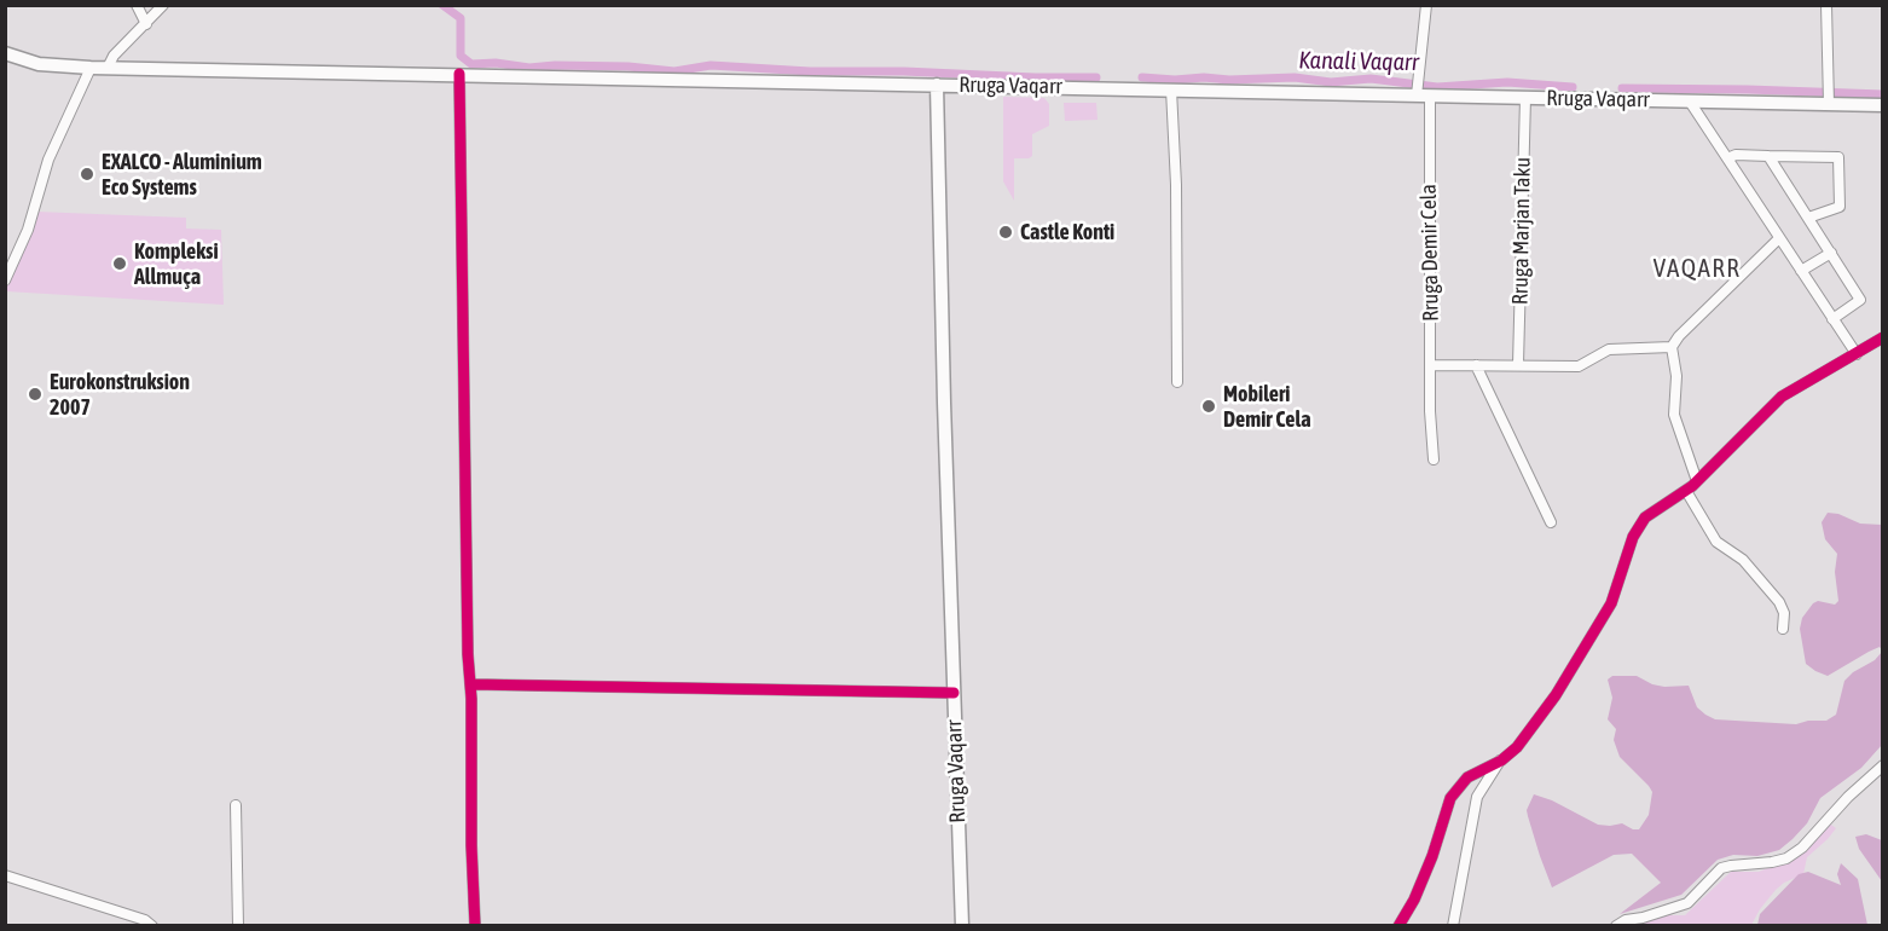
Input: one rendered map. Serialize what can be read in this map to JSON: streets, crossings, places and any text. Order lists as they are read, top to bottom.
{
  "streets": {
    "main road": ["Rruga Vaqarr"],
    "street": ["Rruga Marjan Taku", "Rruga Demir Cela"]
  },
  "crossings": [
    ["Rruga Vaqarr", "Rruga Marjan Taku"],
    ["Rruga Vaqarr", "Rruga Demir Cela"]
  ],
  "districts": ["VAQARR"],
  "water": ["Kanali Vaqarr"],
  "places": [
    "EXALCO - Aluminium Eco Systems",
    "Castle Konti",
    "Kompleksi Allmuça",
    "Eurokonstruksion 2007",
    "Mobileri Demir Cela"
  ]
}
